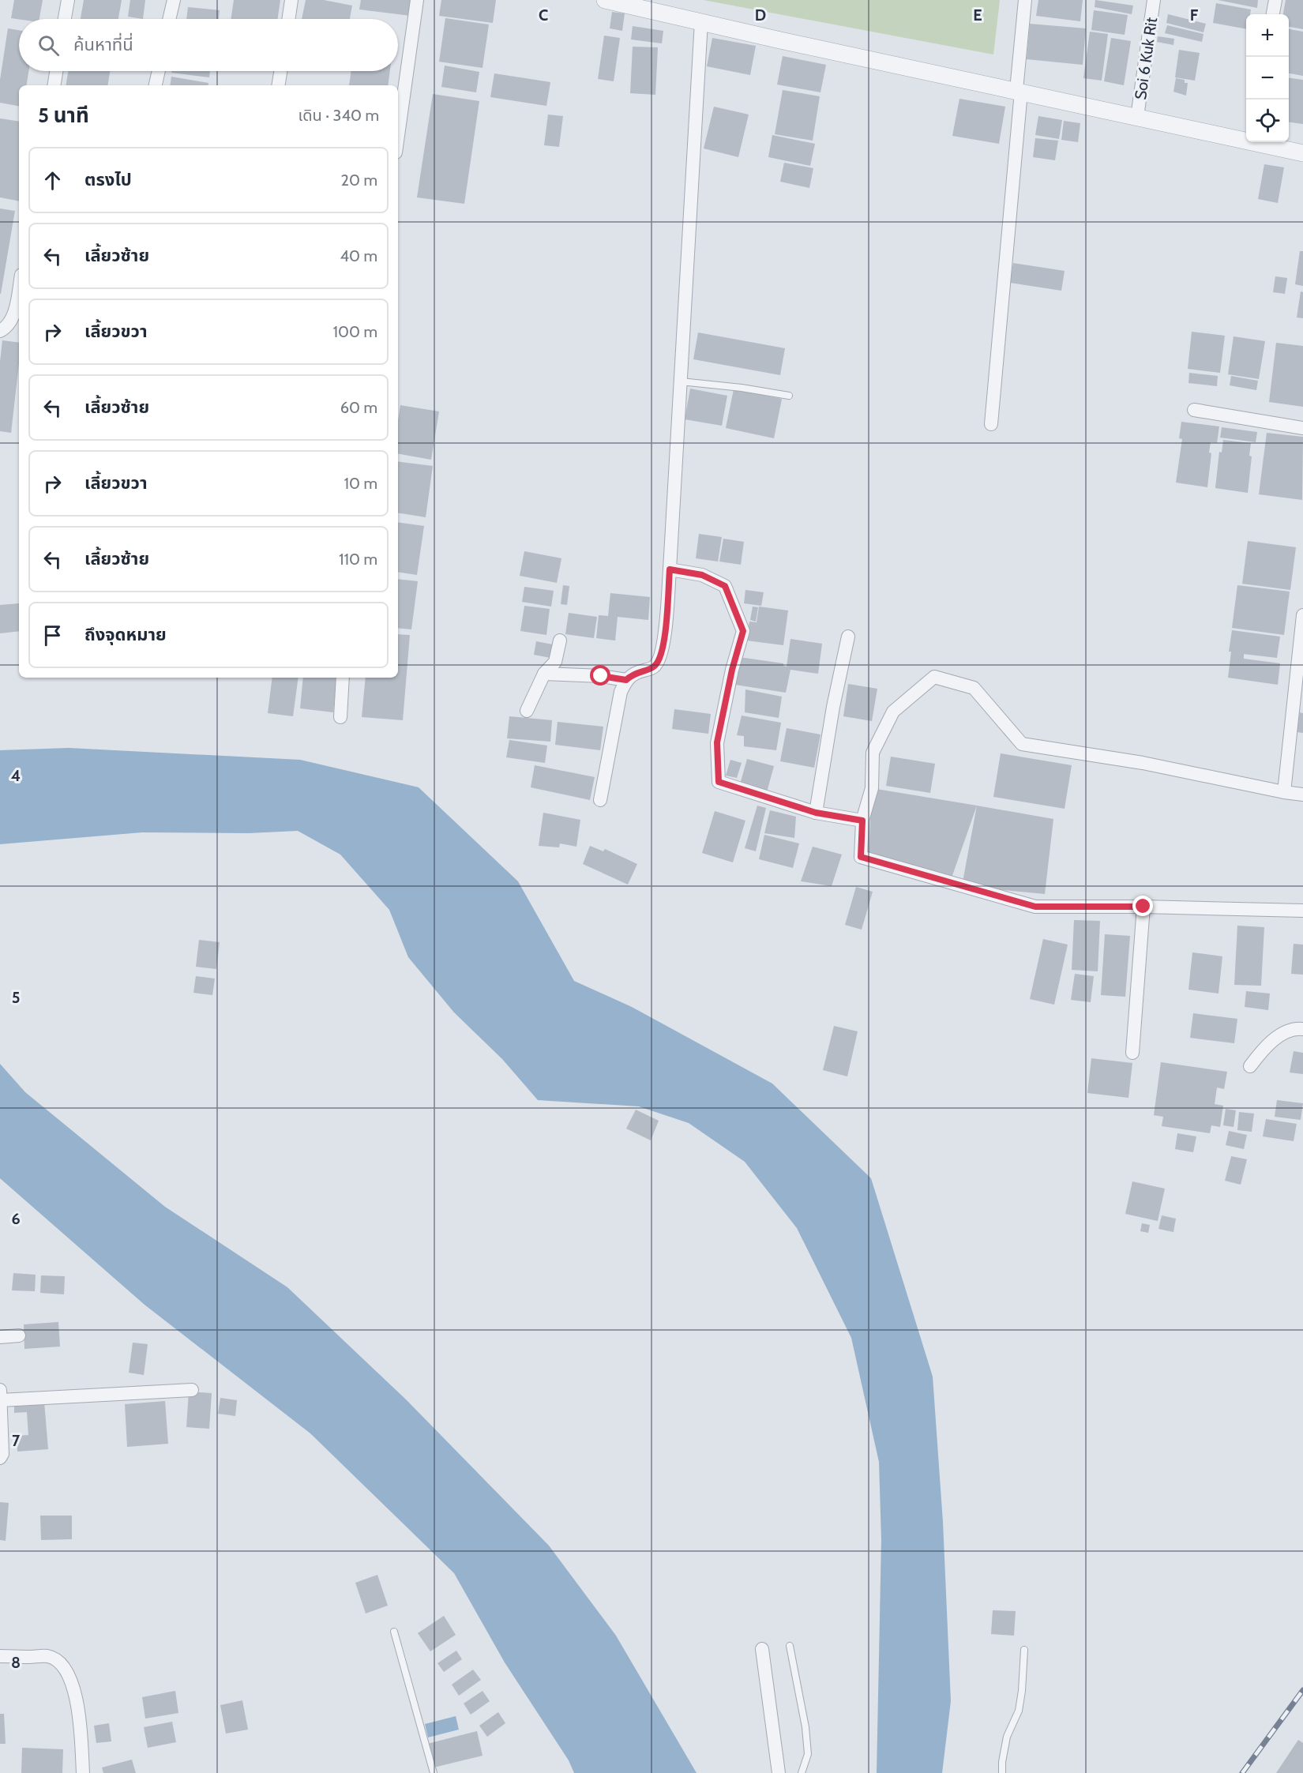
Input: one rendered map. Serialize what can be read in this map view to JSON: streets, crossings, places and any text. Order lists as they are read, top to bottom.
{
  "streets": {
    "street": ["Soi 6 Kuk Rit"]
  },
  "page": {
    "map_buttons": ["+", "−"],
    "search": "ค้นหาที่นี่",
    "heading": ["5 นาที", "เดิน · 340 m"],
    "list": [
      ["ตรงไป", "20 m"],
      ["เลี้ยวซ้าย", "40 m"],
      ["เลี้ยวขวา", "100 m"],
      ["เลี้ยวซ้าย", "60 m"],
      ["เลี้ยวขวา", "10 m"],
      ["เลี้ยวซ้าย", "110 m"],
      "ถึงจุดหมาย"
    ]
  },
  "grid": {
    "columns": [
      "C",
      "D",
      "E",
      "F"
    ],
    "rows": [
      "4",
      "5",
      "6",
      "7",
      "8"
    ]
  }
}
